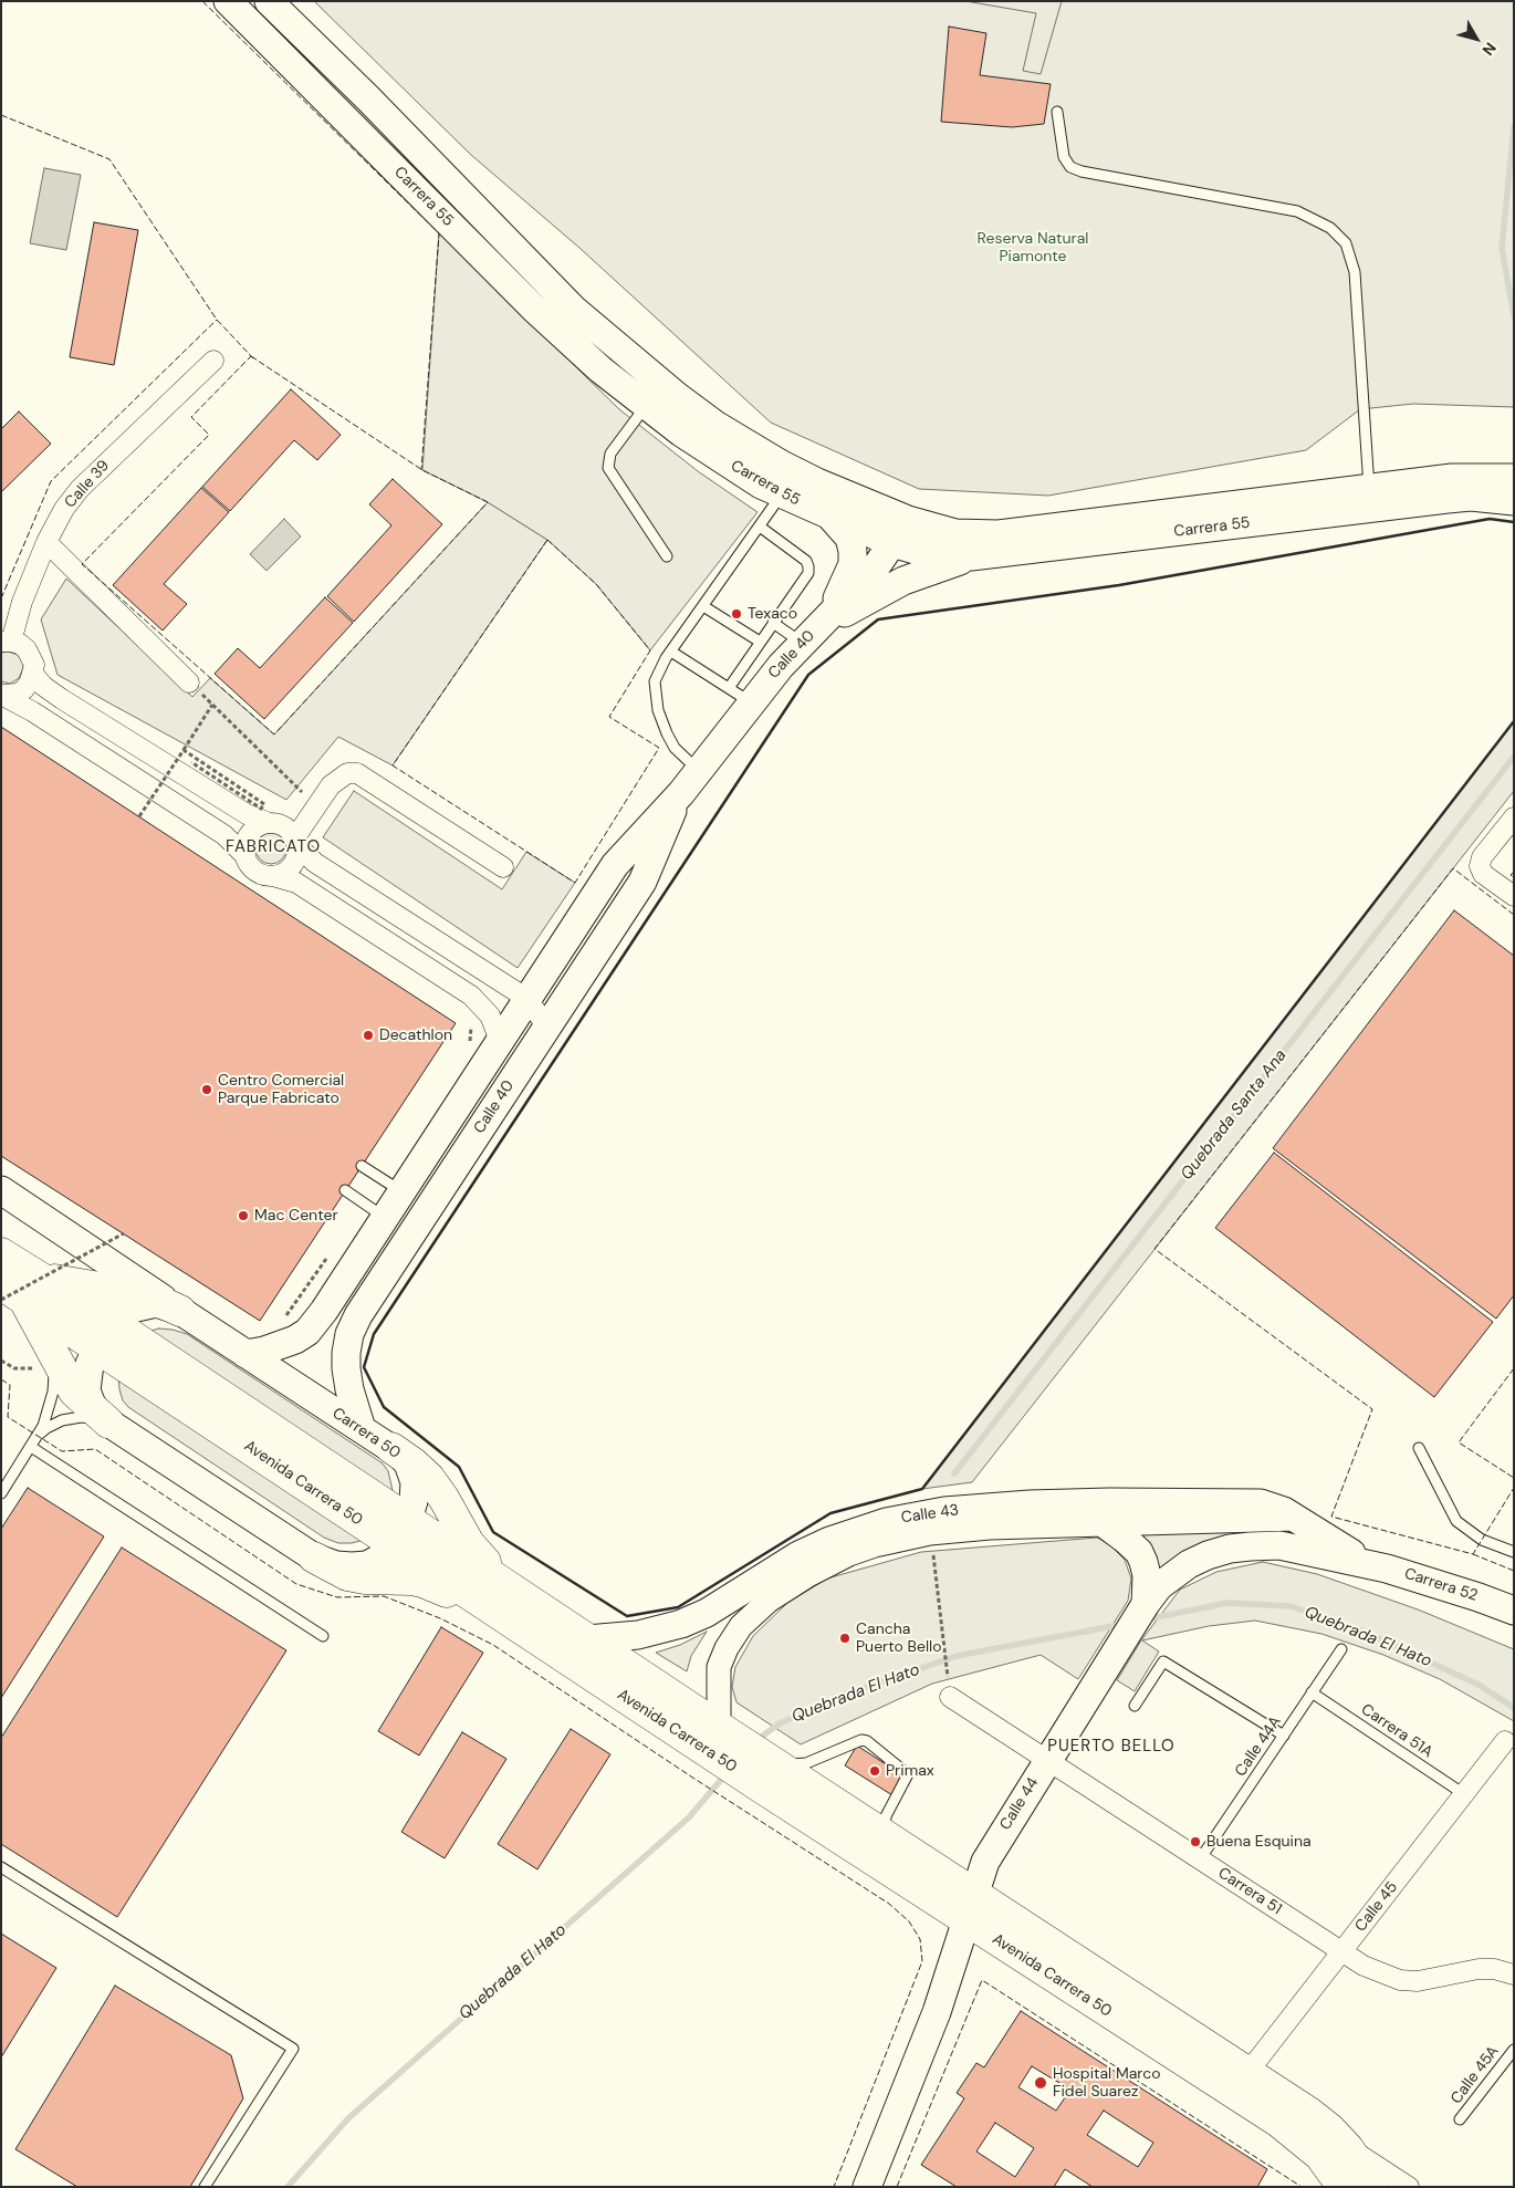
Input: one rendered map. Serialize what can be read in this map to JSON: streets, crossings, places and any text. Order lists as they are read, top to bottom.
{
  "streets": {
    "main road": [
      "Carrera 55",
      "Calle 40",
      "Carrera 50",
      "Avenida Carrera 50",
      "Calle 43",
      "Carrera 52",
      "Calle 44"
    ],
    "street": ["Calle 39", "Carrera 51", "Calle 45"],
    "lane": ["Carrera 51A", "Calle 44A", "Calle 45A"]
  },
  "crossings": [
    ["Carrera 55", "Calle 40"],
    ["Calle 40", "Carrera 50"],
    ["Carrera 50", "Avenida Carrera 50"],
    ["Avenida Carrera 50", "Calle 43"],
    ["Avenida Carrera 50", "Calle 44"],
    ["Avenida Carrera 50", "Calle 45"],
    ["Calle 43", "Carrera 52"],
    ["Calle 43", "Calle 44"],
    ["Carrera 52", "Calle 44"],
    ["Carrera 51A", "Calle 44A"],
    ["Carrera 51A", "Calle 45"],
    ["Calle 44A", "Carrera 51"],
    ["Calle 44", "Carrera 51"],
    ["Carrera 51", "Calle 45"]
  ],
  "districts": ["FABRICATO", "PUERTO BELLO"],
  "water": ["Quebrada Santa Ana", "Quebrada El Hato"],
  "parks": ["Reserva Natural Piamonte"],
  "places": [
    "Texaco",
    "Decathlon",
    "Centro Comercial Parque Fabricato",
    "Mac Center",
    "Cancha Puerto Bello",
    "Primax",
    "Buena Esquina",
    "Hospital Marco Fidel Suarez"
  ],
  "north": "bottom right"
}
